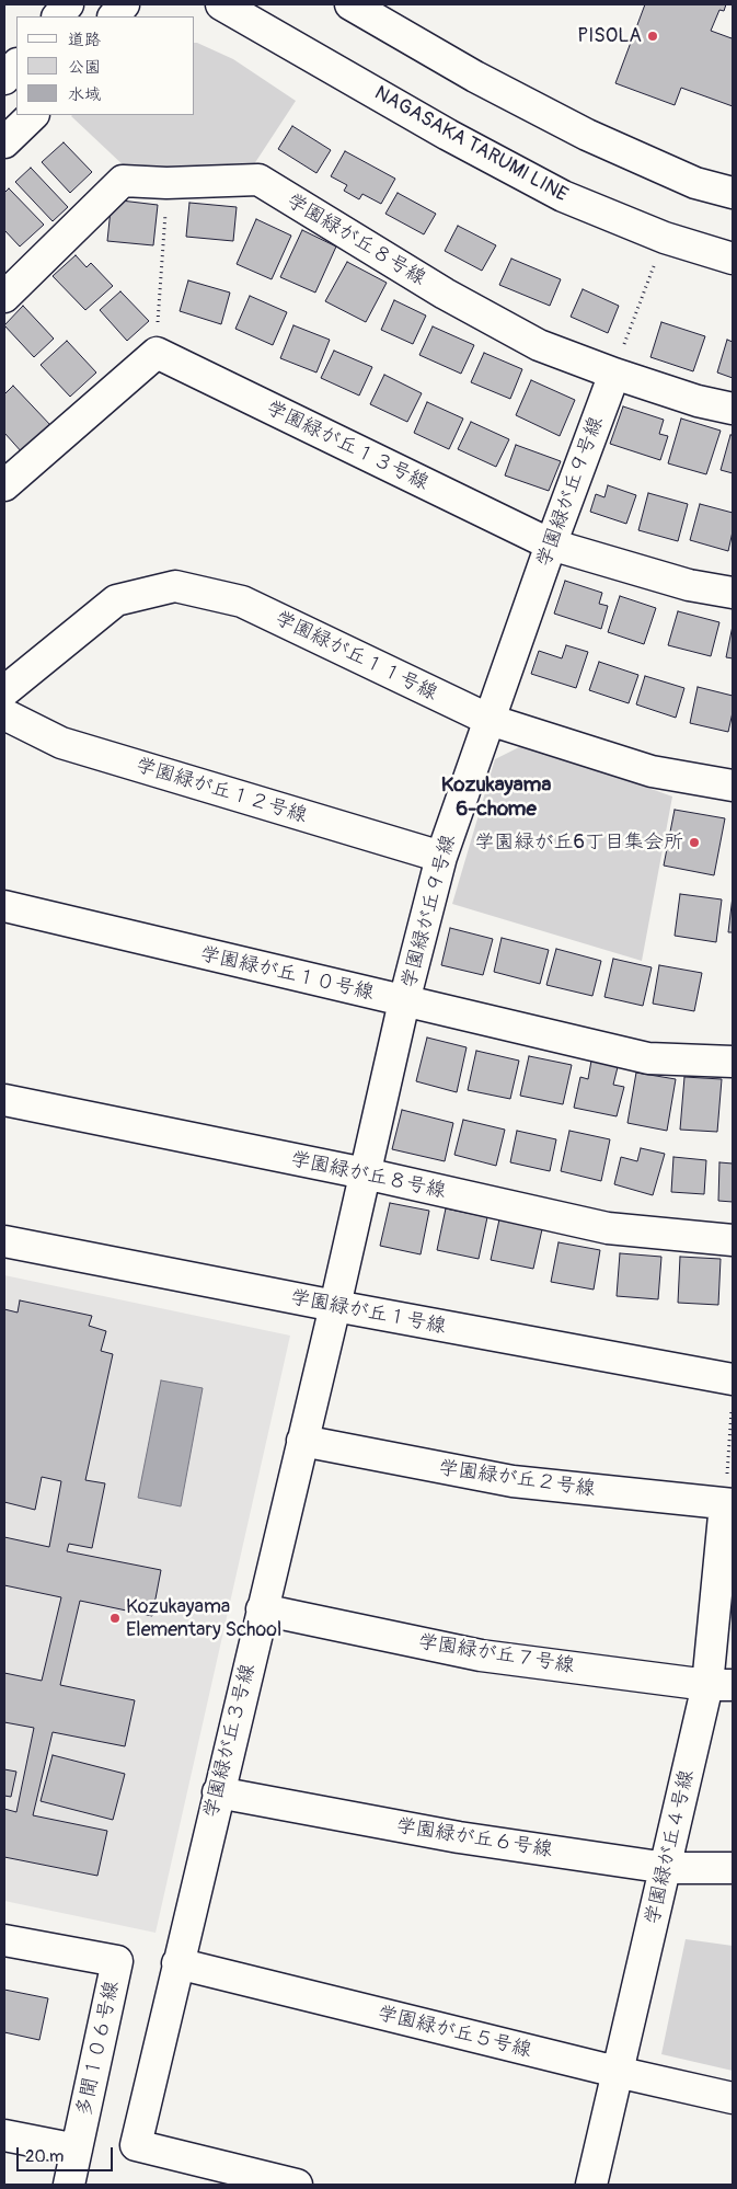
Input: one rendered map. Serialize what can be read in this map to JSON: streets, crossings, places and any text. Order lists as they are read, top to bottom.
{
  "streets": {
    "street": [
      "NAGASAKA TARUMI LINE",
      "学園緑が丘８号線",
      "学園緑が丘１３号線",
      "学園緑が丘９号線",
      "学園緑が丘１１号線",
      "学園緑が丘１２号線",
      "学園緑が丘１０号線",
      "学園緑が丘１号線",
      "学園緑が丘２号線",
      "学園緑が丘７号線",
      "学園緑が丘３号線",
      "学園緑が丘６号線",
      "学園緑が丘４号線",
      "学園緑が丘５号線",
      "多聞１０６号線"
    ]
  },
  "crossings": [
    ["学園緑が丘８号線", "学園緑が丘９号線"],
    ["学園緑が丘１３号線", "学園緑が丘９号線"],
    ["学園緑が丘９号線", "学園緑が丘１１号線"],
    ["学園緑が丘９号線", "学園緑が丘１２号線"],
    ["学園緑が丘９号線", "学園緑が丘１０号線"],
    ["学園緑が丘９号線", "学園緑が丘１号線"],
    ["学園緑が丘９号線", "学園緑が丘３号線"],
    ["学園緑が丘１号線", "学園緑が丘３号線"],
    ["学園緑が丘２号線", "学園緑が丘３号線"],
    ["学園緑が丘２号線", "学園緑が丘４号線"],
    ["学園緑が丘７号線", "学園緑が丘３号線"],
    ["学園緑が丘７号線", "学園緑が丘４号線"],
    ["学園緑が丘３号線", "学園緑が丘６号線"],
    ["学園緑が丘３号線", "学園緑が丘５号線"],
    ["学園緑が丘６号線", "学園緑が丘４号線"],
    ["学園緑が丘４号線", "学園緑が丘５号線"]
  ],
  "districts": ["Kozukayama 6-chome"],
  "places": ["PISOLA", "学園緑が丘6丁目集会所", "Kozukayama Elementary School"],
  "legend": ["道路", "公園", "水域"],
  "scale_bar": "20 m"
}
